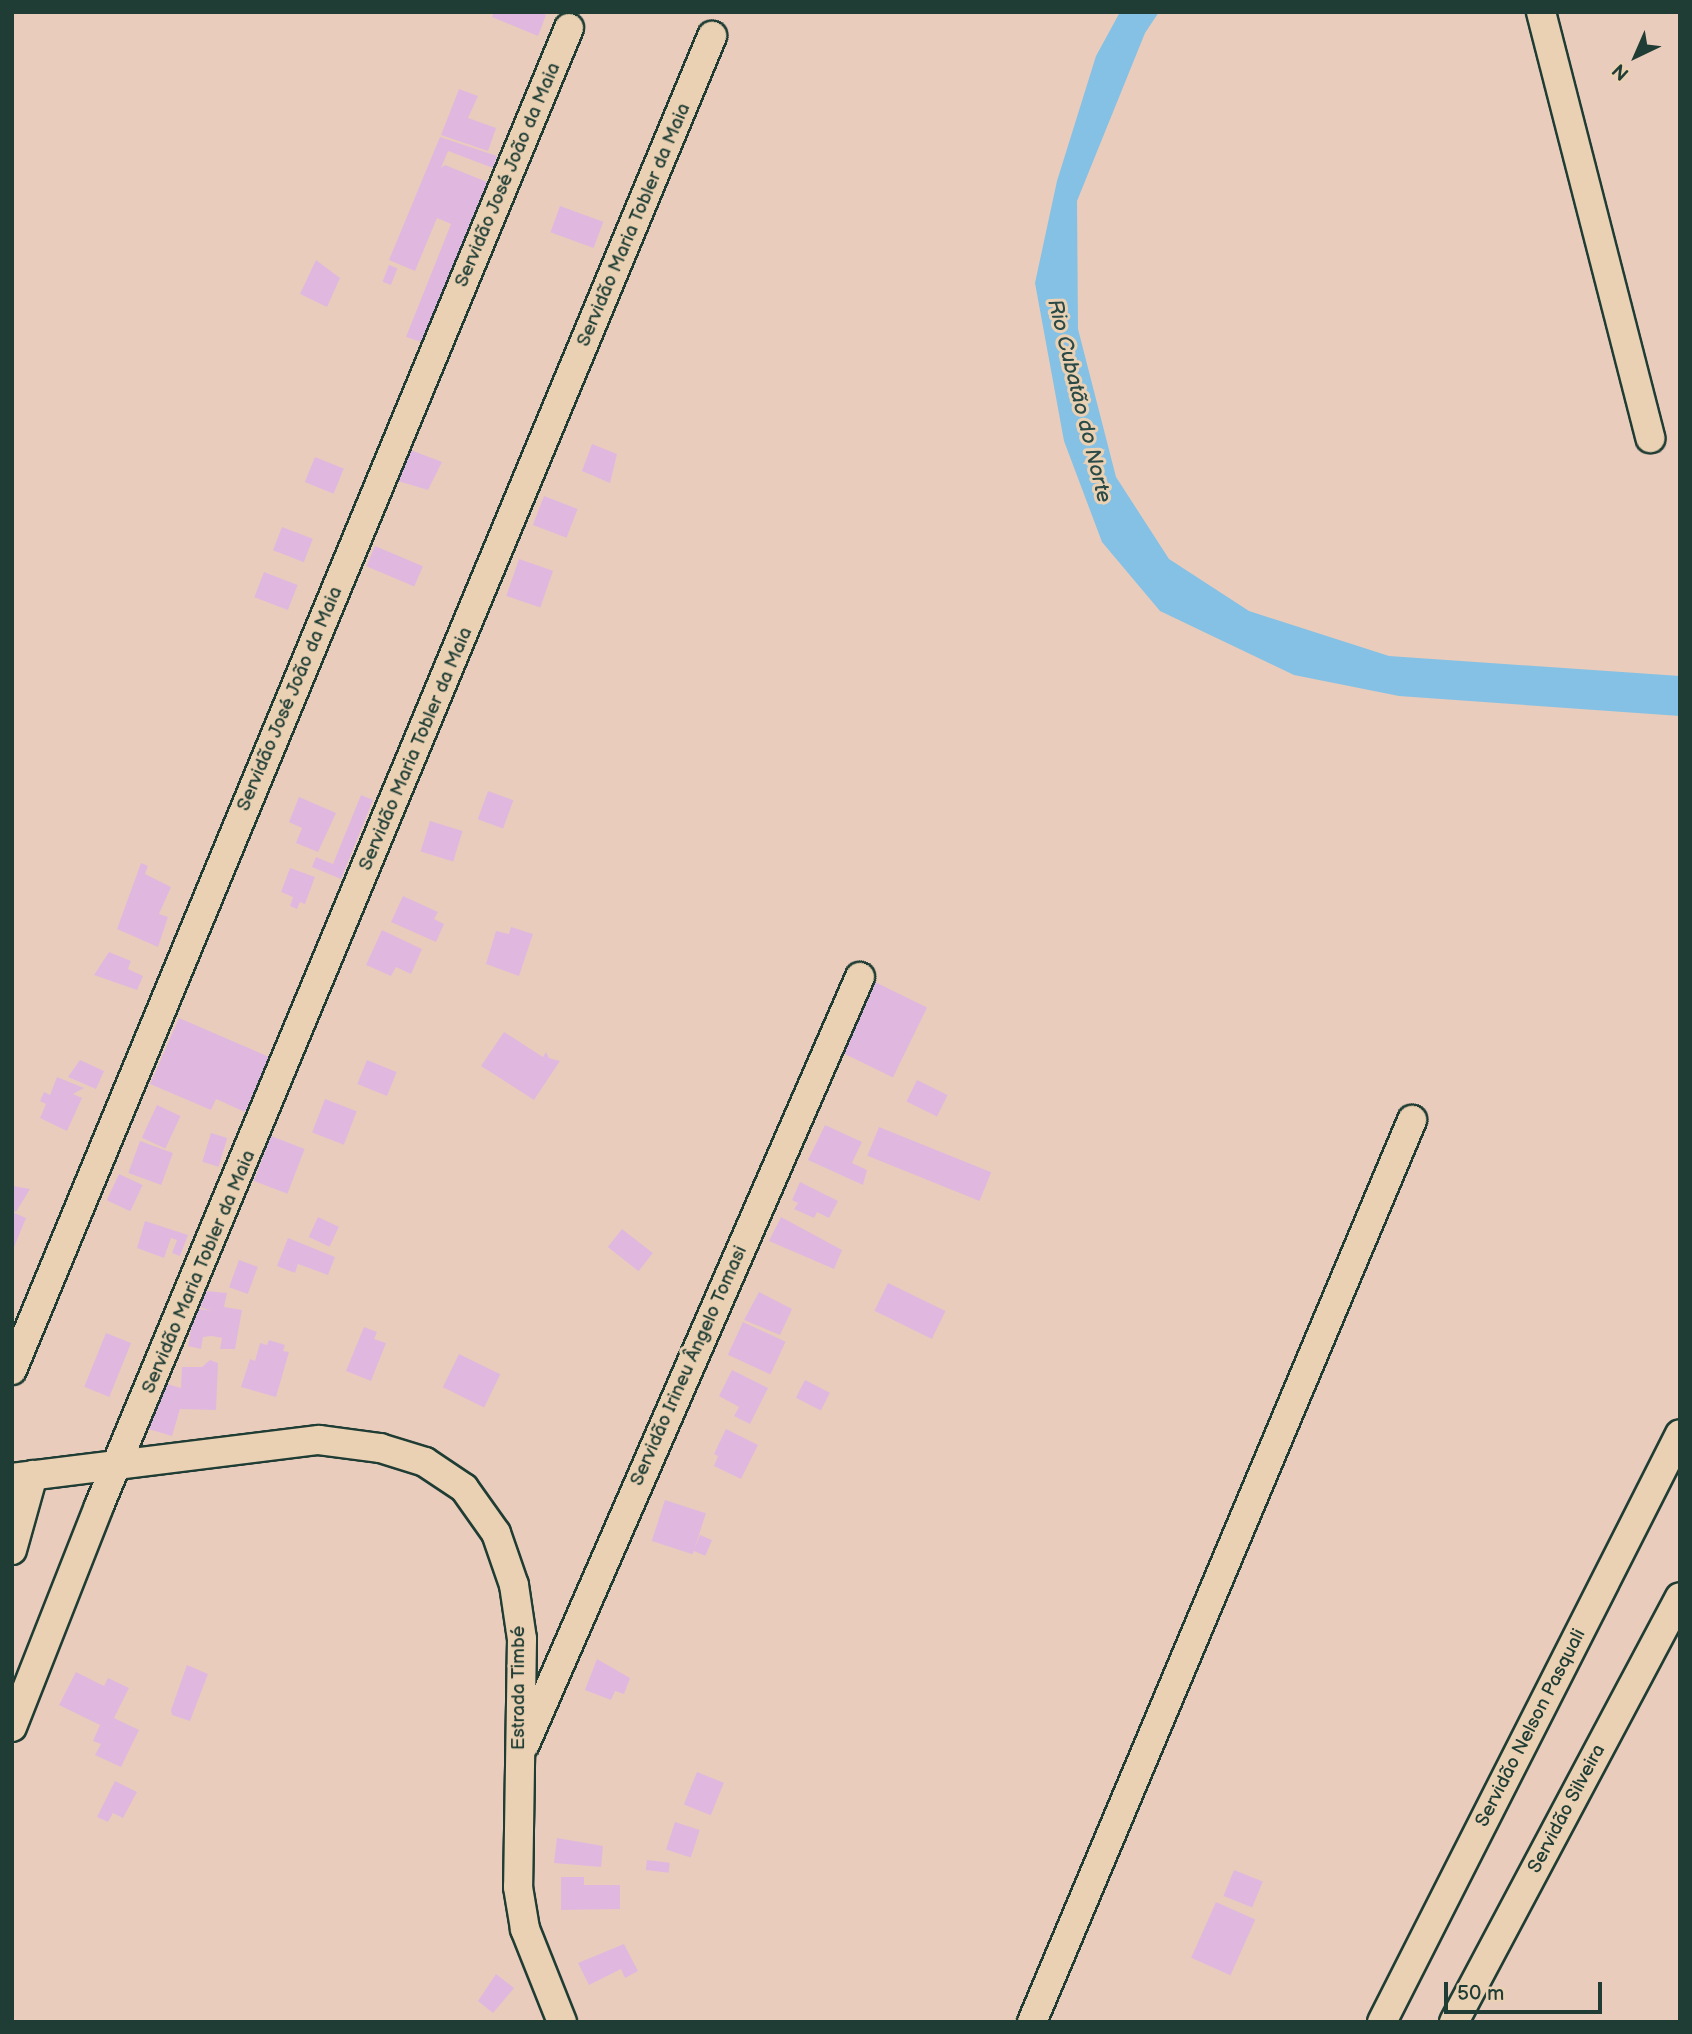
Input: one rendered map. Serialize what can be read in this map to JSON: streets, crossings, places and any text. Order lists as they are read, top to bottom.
{
  "streets": {
    "street": [
      "Servidão José João da Maia",
      "Servidão Maria Tobler da Maia",
      "Servidão Irineu Ângelo Tomasi",
      "Estrada Timbé",
      "Servidão Nelson Pasquali",
      "Servidão Silveira"
    ]
  },
  "crossings": [
    ["Servidão Maria Tobler da Maia", "Estrada Timbé"],
    ["Servidão Irineu Ângelo Tomasi", "Estrada Timbé"]
  ],
  "water": ["Rio Cubatão do Norte"],
  "scale_bar": "50 m",
  "north": "bottom left"
}
